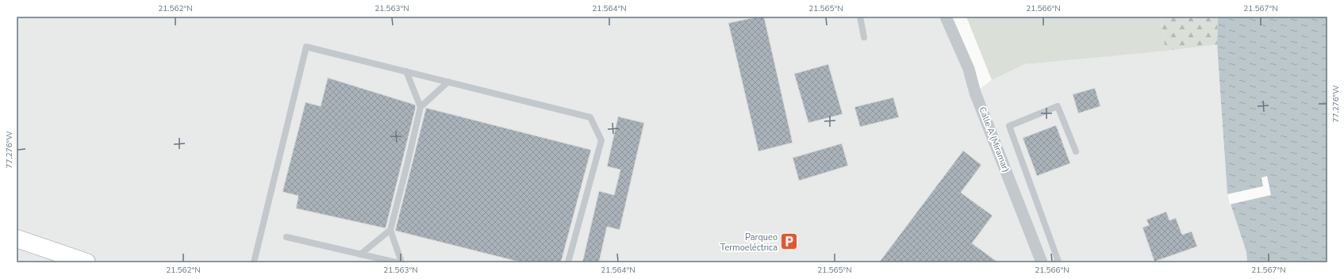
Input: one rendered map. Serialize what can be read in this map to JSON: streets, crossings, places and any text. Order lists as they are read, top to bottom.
{
  "streets": {
    "street": ["Calle A (Miramar)"]
  },
  "places": {
    "parking": ["Parqueo Termoeléctrica"]
  },
  "coordinates": [
    "21.562°N",
    "21.563°N",
    "21.564°N",
    "21.565°N",
    "21.566°N",
    "21.567°N",
    "77.276°W"
  ]
}
